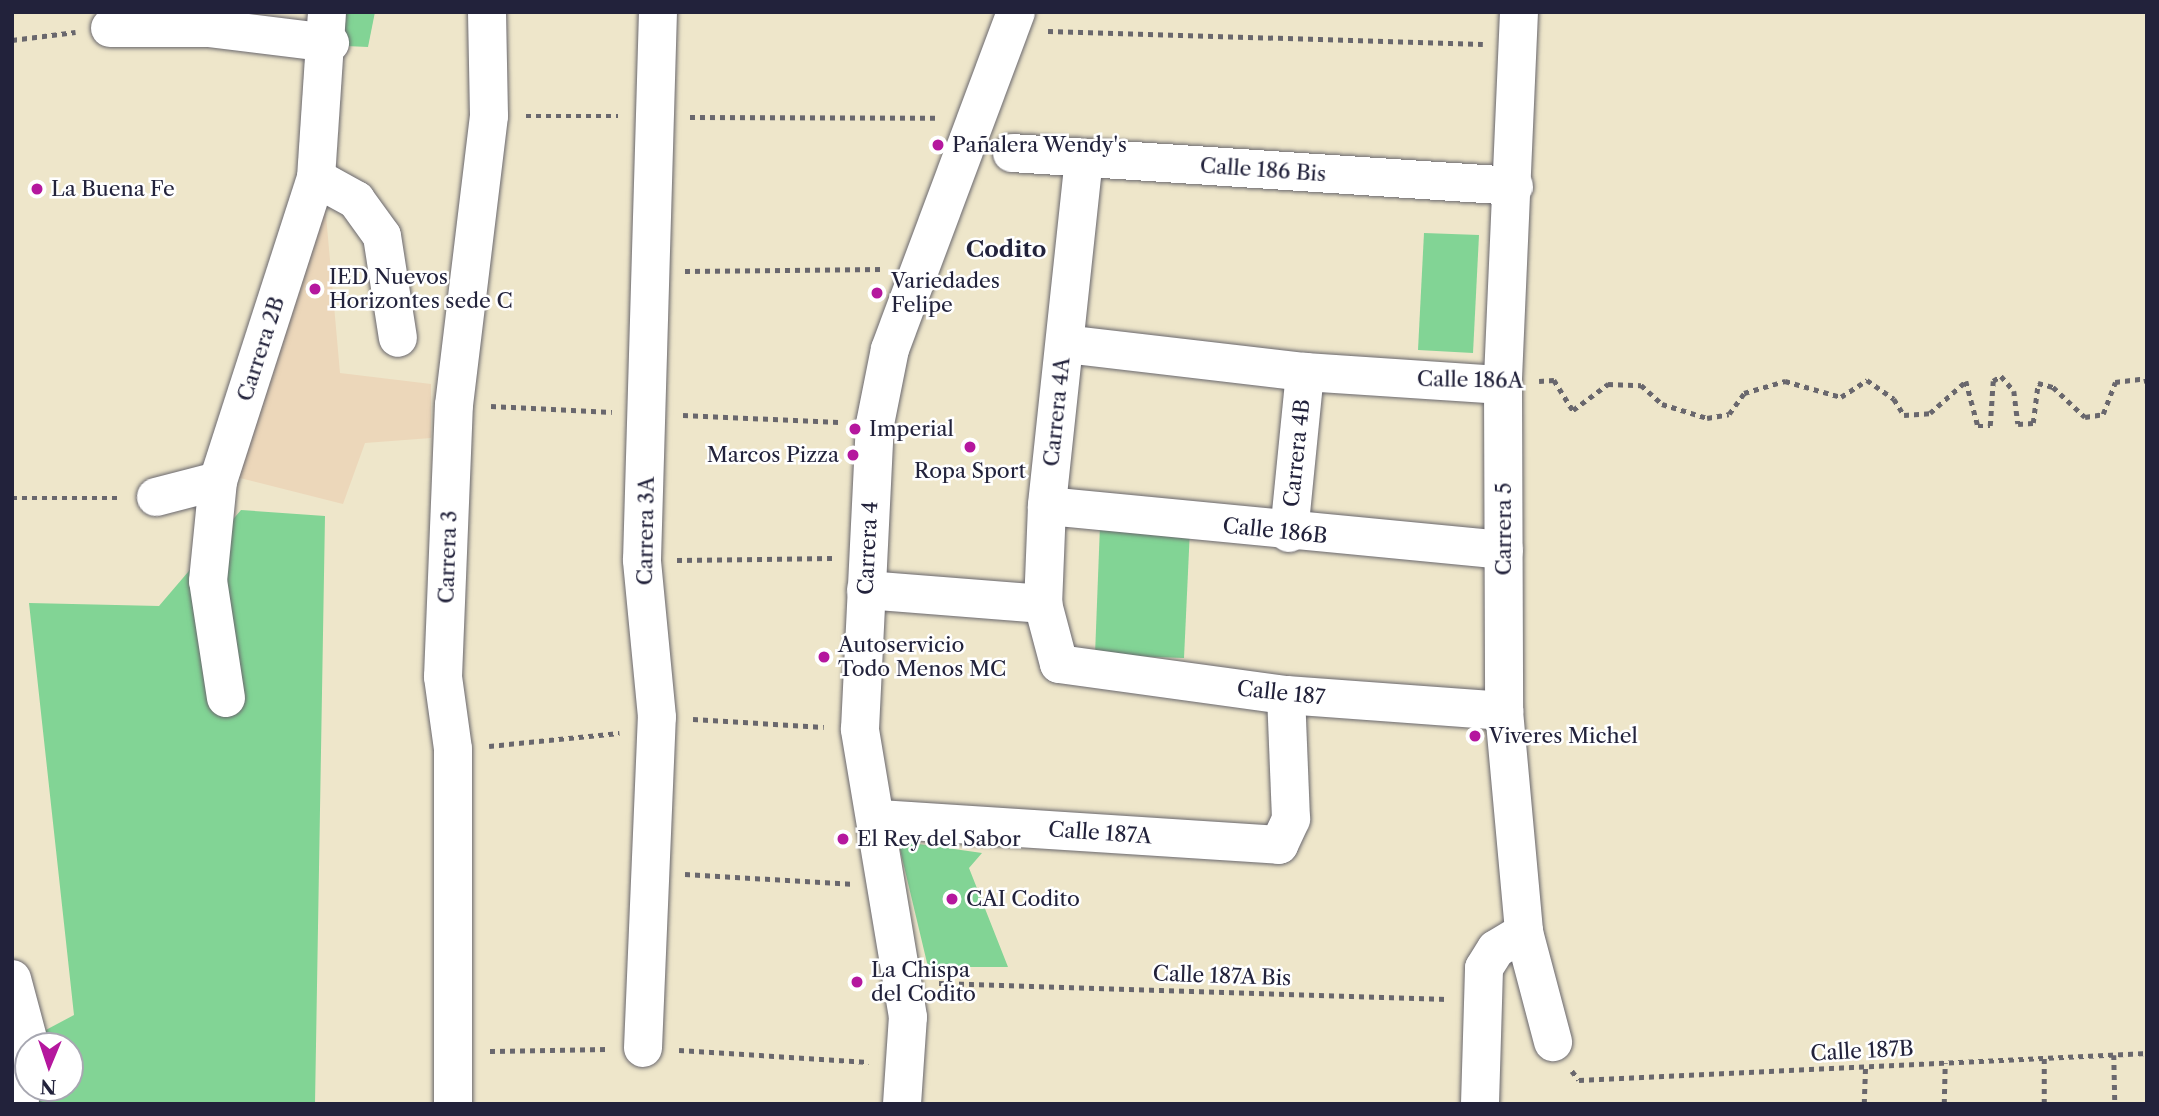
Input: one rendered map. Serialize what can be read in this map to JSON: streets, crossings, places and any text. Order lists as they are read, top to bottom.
{
  "streets": {
    "street": [
      "Calle 186 Bis",
      "Carrera 2B",
      "Calle 186A",
      "Carrera 4A",
      "Carrera 4B",
      "Carrera 5",
      "Carrera 3A",
      "Calle 186B",
      "Carrera 4",
      "Carrera 3",
      "Calle 187",
      "Calle 187A"
    ],
    "path": ["Calle 187A Bis", "Calle 187B"]
  },
  "crossings": [
    ["Calle 186 Bis", "Carrera 4A"],
    ["Calle 186 Bis", "Carrera 5"],
    ["Calle 186A", "Carrera 4A"],
    ["Calle 186A", "Carrera 4B"],
    ["Calle 186A", "Carrera 5"],
    ["Carrera 4A", "Calle 186B"],
    ["Carrera 4A", "Calle 187"],
    ["Carrera 4B", "Calle 186B"],
    ["Carrera 5", "Calle 186B"],
    ["Carrera 5", "Calle 187"],
    ["Carrera 4", "Calle 187A"],
    ["Carrera 4", "Calle 187A Bis"],
    ["Calle 187", "Calle 187A"]
  ],
  "districts": ["Codito"],
  "places": [
    "Pañalera Wendy's",
    "La Buena Fe",
    "IED Nuevos Horizontes sede C",
    "Variedades Felipe",
    "Imperial",
    "Ropa Sport",
    "Marcos Pizza",
    "Autoservicio Todo Menos MC",
    "Viveres Michel",
    "El Rey del Sabor",
    "CAI Codito",
    "La Chispa del Codito"
  ],
  "north": "bottom"
}
